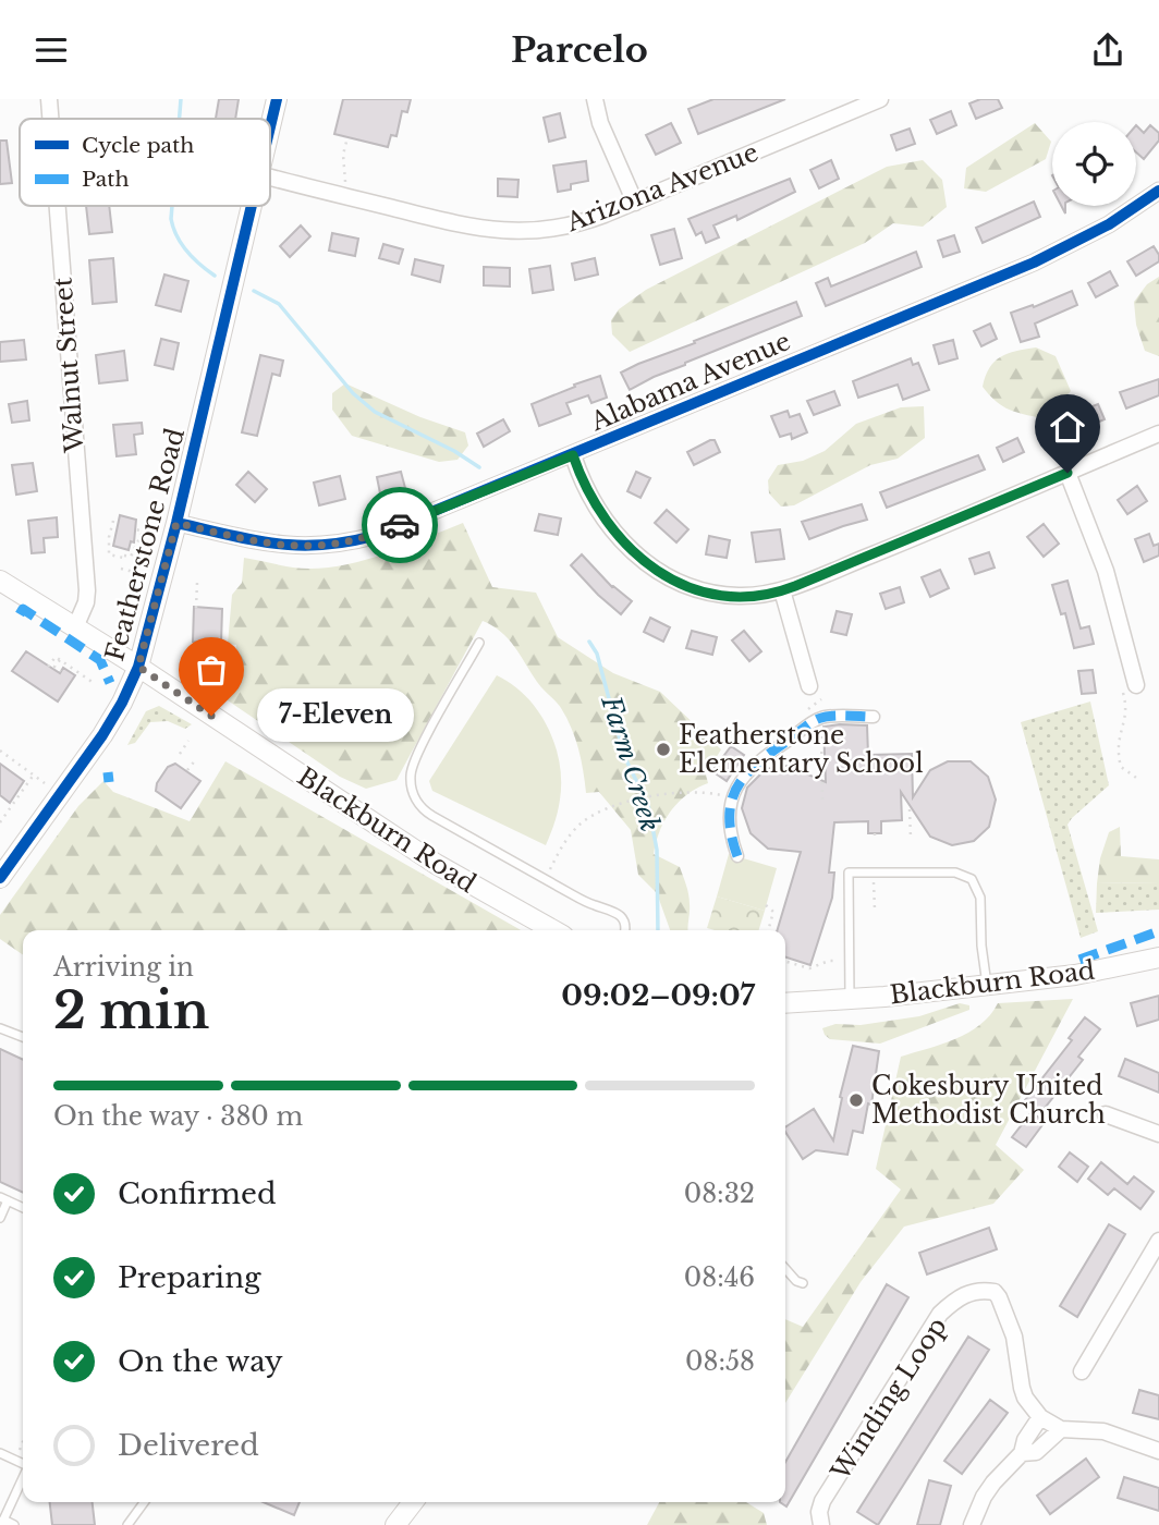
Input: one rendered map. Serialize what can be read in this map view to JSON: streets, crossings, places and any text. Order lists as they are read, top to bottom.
{
  "streets": {
    "street": [
      "Arizona Avenue",
      "Walnut Street",
      "Alabama Avenue",
      "Featherstone Road",
      "Blackburn Road",
      "Winding Loop"
    ]
  },
  "crossings": [
    ["Walnut Street", "Blackburn Road"],
    ["Alabama Avenue", "Featherstone Road"],
    ["Featherstone Road", "Blackburn Road"]
  ],
  "water": ["Farm Creek"],
  "places": ["7-Eleven", "Featherstone Elementary School", "Cokesbury United Methodist Church"],
  "legend": ["Cycle path", "Path"],
  "page": {
    "header": "Parcelo",
    "bubble": "7-Eleven",
    "heading": ["2 min", "Arriving in", "09:02–09:07"],
    "bar": "On the way · 380 m",
    "list": [
      ["Confirmed", "08:32"],
      ["Preparing", "08:46"],
      ["On the way", "08:58"],
      "Delivered"
    ]
  }
}
